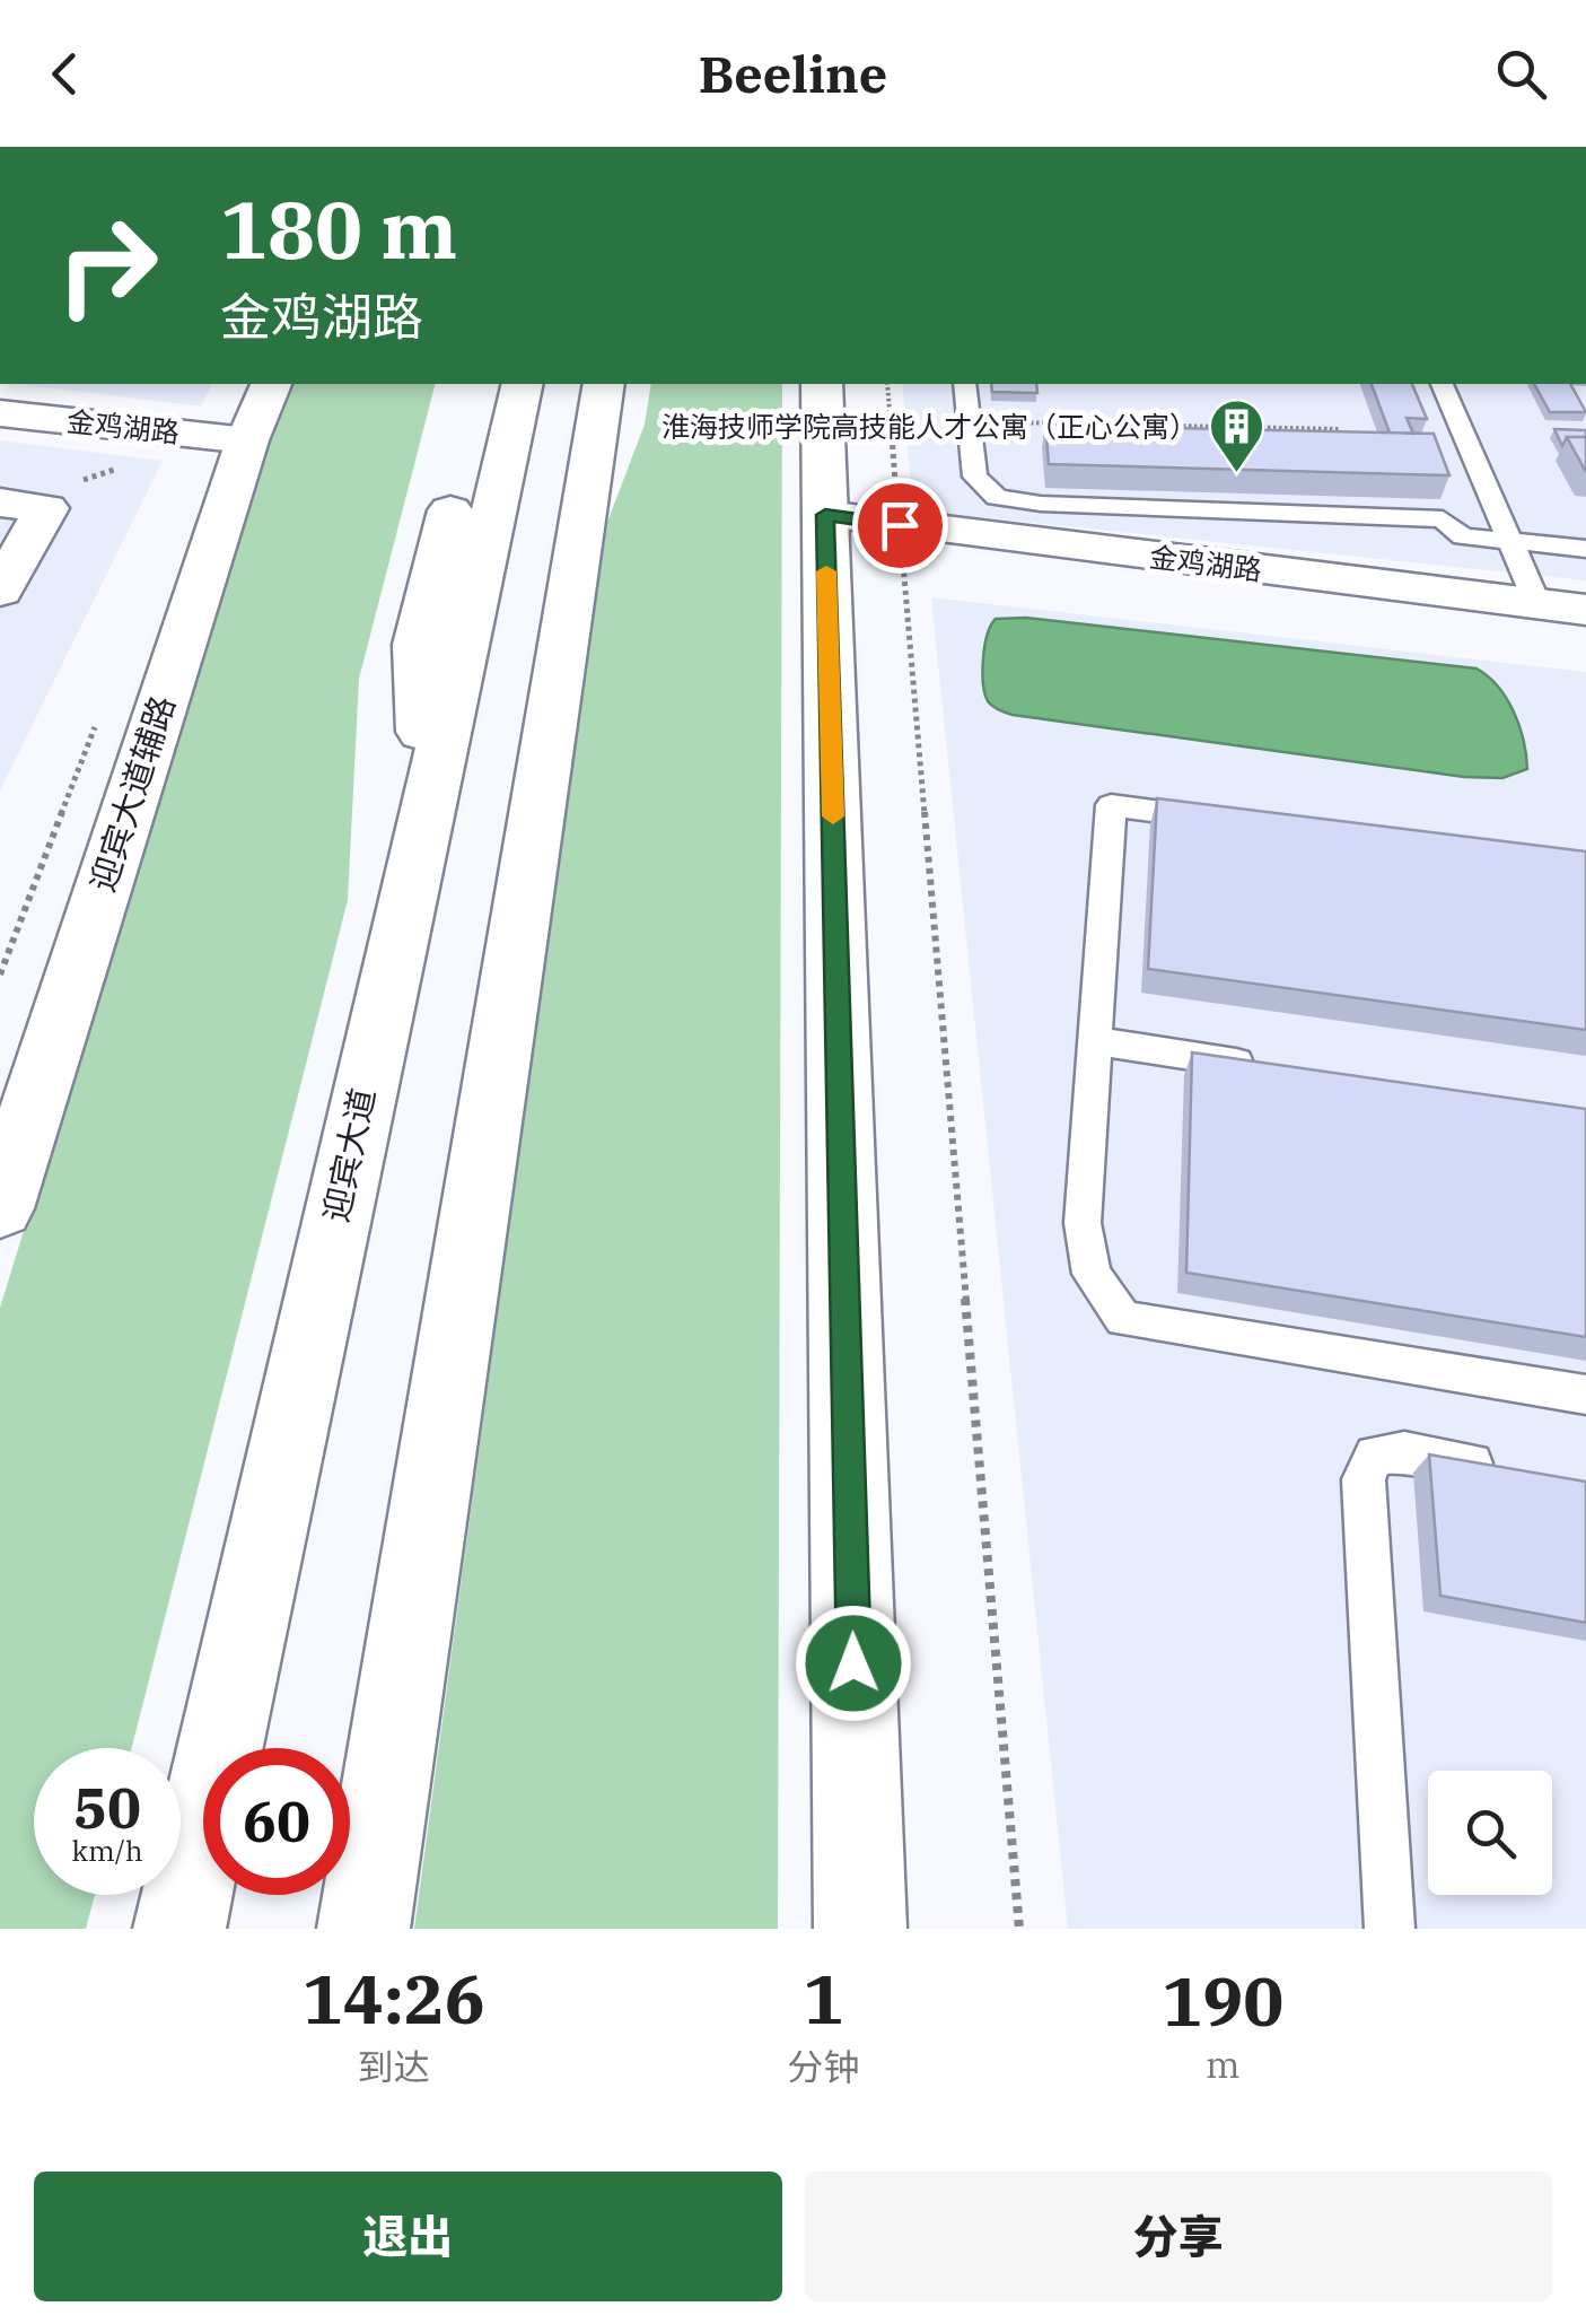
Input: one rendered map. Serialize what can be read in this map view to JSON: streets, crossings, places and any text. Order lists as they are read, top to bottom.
{
  "streets": {
    "main road": ["金鸡湖路", "迎宾大道辅路", "迎宾大道"]
  },
  "crossings": [
    ["金鸡湖路", "迎宾大道辅路"]
  ],
  "places": {
    "building": ["淮海技师学院高技能人才公寓（正心公寓）"]
  },
  "page": {
    "header": "Beeline",
    "turn": ["180 m", "金鸡湖路"],
    "speed": "50 km/h",
    "limit": "60",
    "eta": [
      "14:26",
      "到达",
      "1",
      "分钟",
      "190",
      "m"
    ],
    "buttons": ["退出", "分享"]
  }
}
